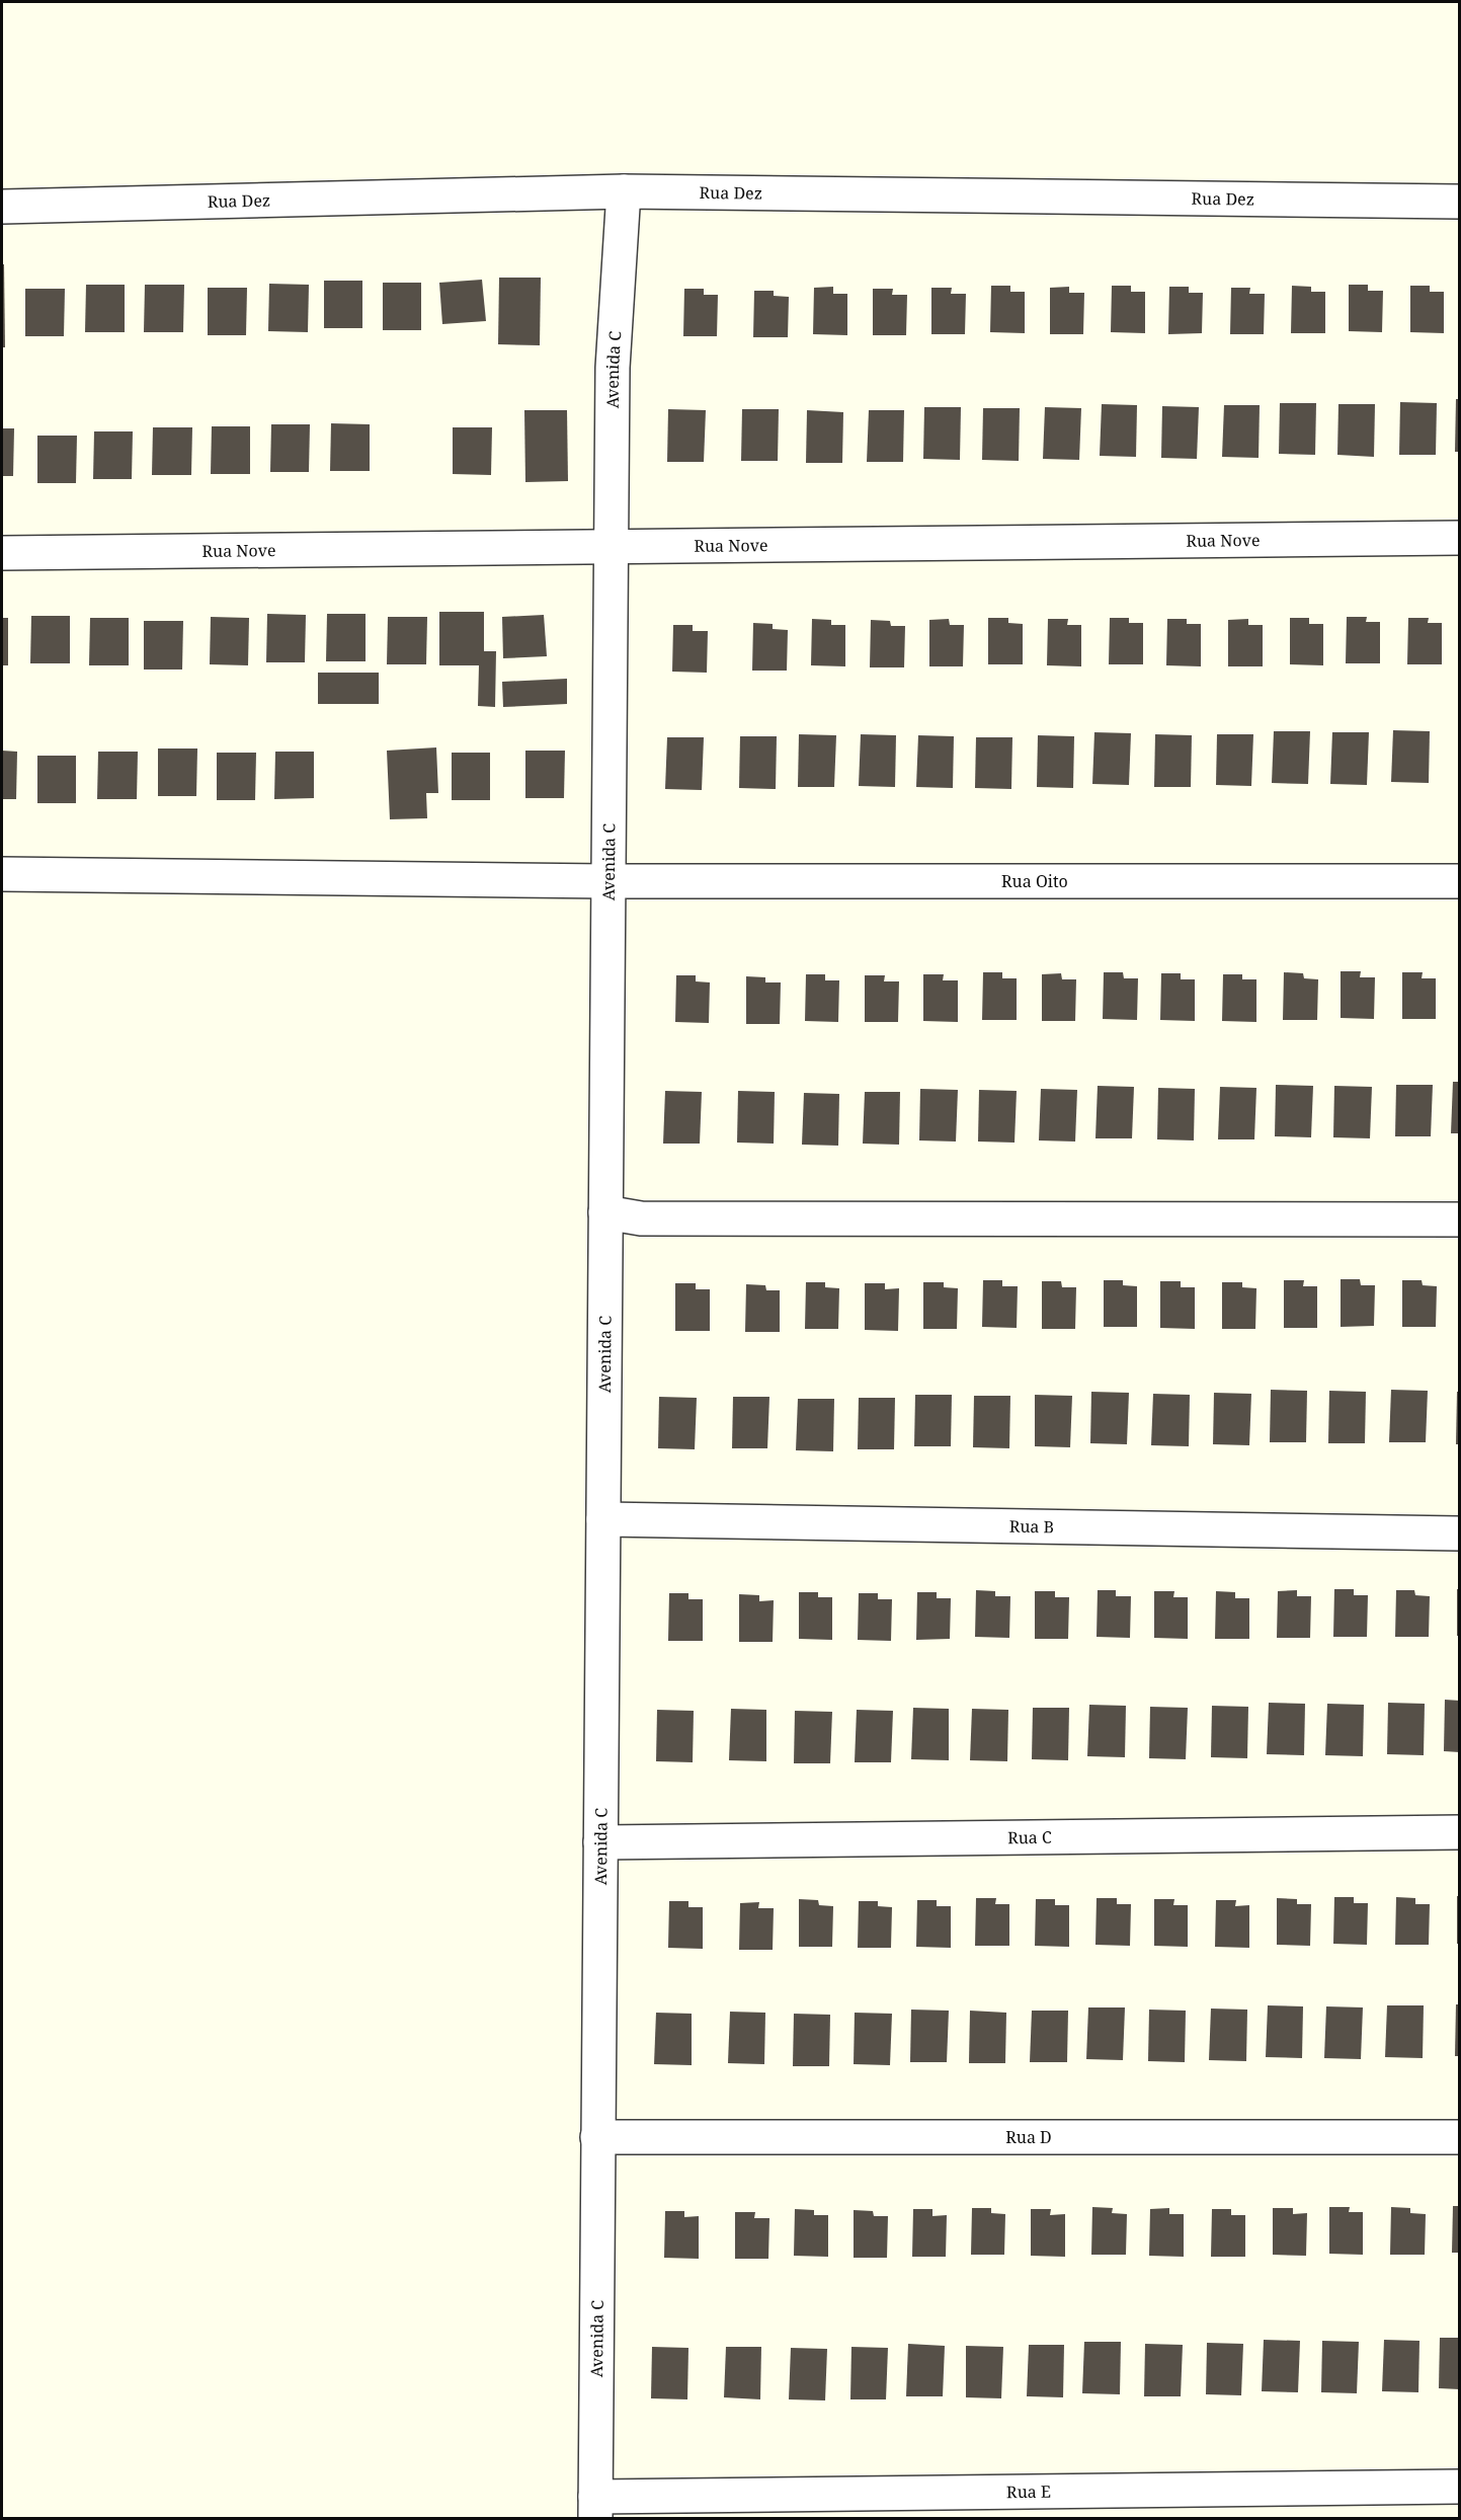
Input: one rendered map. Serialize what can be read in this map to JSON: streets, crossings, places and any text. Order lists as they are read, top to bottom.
{
  "streets": {
    "street": [
      "Rua Dez",
      "Avenida C",
      "Rua Nove",
      "Rua Oito",
      "Rua B",
      "Rua C",
      "Rua D",
      "Rua E"
    ]
  },
  "crossings": [
    ["Rua Dez", "Avenida C"],
    ["Avenida C", "Rua Nove"],
    ["Avenida C", "Rua Oito"],
    ["Avenida C", "Rua B"],
    ["Avenida C", "Rua C"],
    ["Avenida C", "Rua D"],
    ["Avenida C", "Rua E"]
  ]
}
